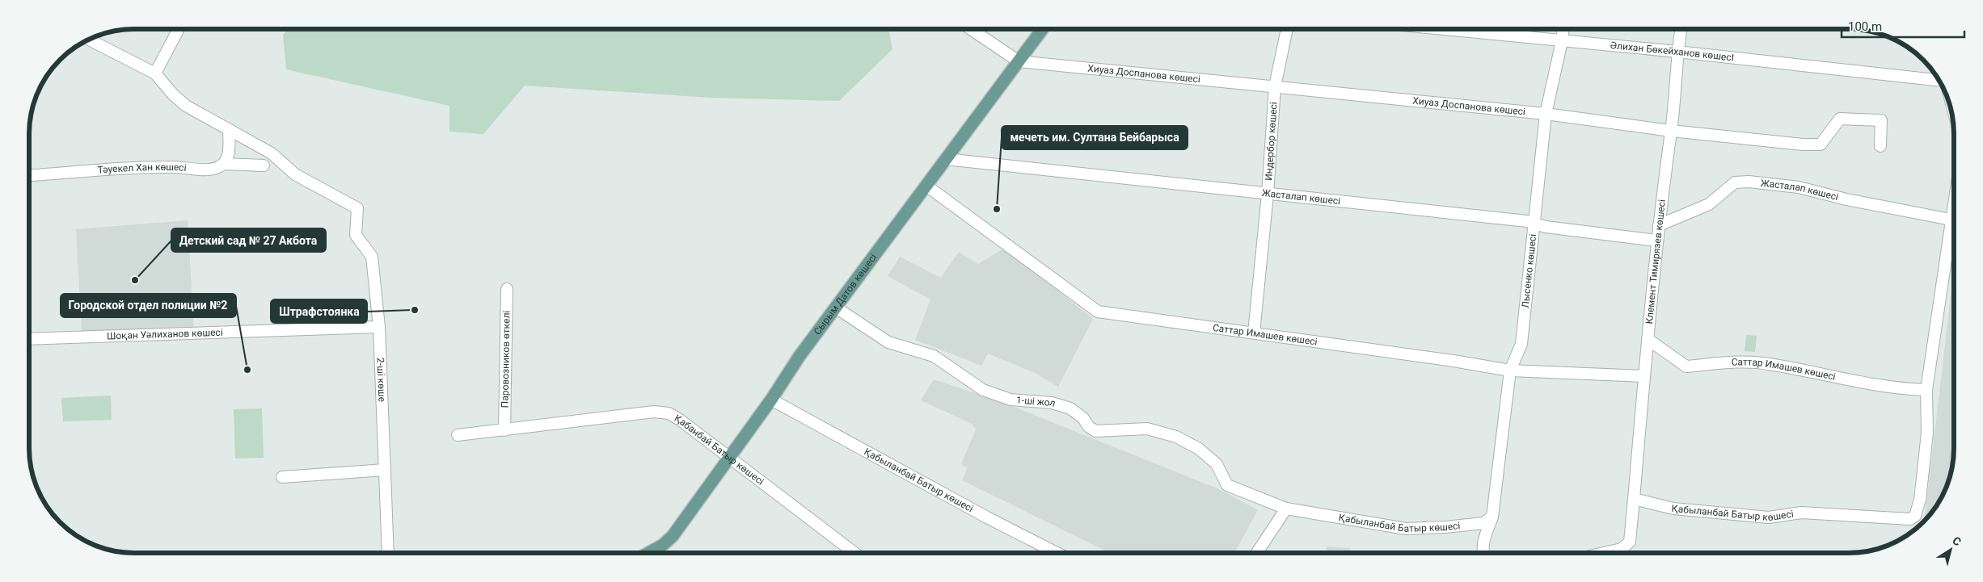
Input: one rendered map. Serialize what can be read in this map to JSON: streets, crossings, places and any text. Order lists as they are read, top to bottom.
{
  "streets": {
    "main road": ["Сырым Датов көшесі"],
    "street": [
      "Әлихан Бөкейханов көшесI",
      "Хиуаз Доспанова көшесі",
      "Индербор көшесі",
      "Тәуекел Хан көшесі",
      "Жасталап көшесі",
      "Клемент Тимирязев көшесі",
      "Лысенко көшесі",
      "Шоқан Уәлиханов көшесі",
      "Саттар Имашев көшесі",
      "Паровозников өткелі",
      "2-ші көше",
      "1-ші жол",
      "Қабанбай Батыр көшесі",
      "Қабыланбай Батыр көшесі"
    ]
  },
  "crossings": [
    ["Әлихан Бөкейханов көшесI", "Клемент Тимирязев көшесі"],
    ["Әлихан Бөкейханов көшесI", "Лысенко көшесі"],
    ["Хиуаз Доспанова көшесі", "Индербор көшесі"],
    ["Хиуаз Доспанова көшесі", "Клемент Тимирязев көшесі"],
    ["Хиуаз Доспанова көшесі", "Лысенко көшесі"],
    ["Хиуаз Доспанова көшесі", "Сырым Датов көшесі"],
    ["Индербор көшесі", "Жасталап көшесі"],
    ["Индербор көшесі", "Саттар Имашев көшесі"],
    ["Жасталап көшесі", "Клемент Тимирязев көшесі"],
    ["Жасталап көшесі", "Лысенко көшесі"],
    ["Жасталап көшесі", "Сырым Датов көшесі"],
    ["Клемент Тимирязев көшесі", "Саттар Имашев көшесі"],
    ["Клемент Тимирязев көшесі", "Қабыланбай Батыр көшесі"],
    ["Лысенко көшесі", "Саттар Имашев көшесі"],
    ["Лысенко көшесі", "Қабыланбай Батыр көшесі"],
    ["Сырым Датов көшесі", "Саттар Имашев көшесі"],
    ["Сырым Датов көшесі", "1-ші жол"],
    ["Сырым Датов көшесі", "Қабанбай Батыр көшесі"],
    ["Сырым Датов көшесі", "Қабыланбай Батыр көшесі"],
    ["Шоқан Уәлиханов көшесі", "2-ші көше"],
    ["Саттар Имашев көшесі", "Қабыланбай Батыр көшесі"],
    ["Паровозников өткелі", "Қабанбай Батыр көшесі"],
    ["1-ші жол", "Қабыланбай Батыр көшесі"]
  ],
  "places": [
    "мечеть им. Султана Бейбарыса",
    "Детский сад № 27 Акбота",
    "Штрафстоянка",
    "Городской отдел полиции №2"
  ],
  "scale_bar": "100 m",
  "north": "top right"
}
